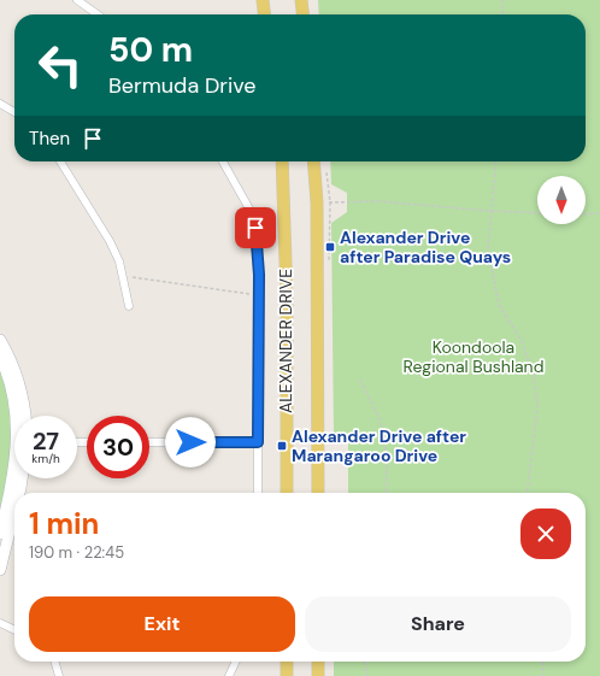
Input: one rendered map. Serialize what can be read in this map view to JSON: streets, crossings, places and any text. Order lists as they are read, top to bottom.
{
  "streets": {
    "main road": ["ALEXANDER DRIVE"]
  },
  "parks": ["Koondoola Regional Bushland"],
  "places": {
    "transit": ["Alexander Drive after Paradise Quays", "Alexander Drive after Marangaroo Drive"]
  },
  "north": "bottom",
  "page": {
    "turn": ["50 m", "Bermuda Drive"],
    "then": "Then",
    "speed": "27 km/h",
    "limit": "30",
    "heading": ["1 min", "190 m · 22:45"],
    "buttons": ["Exit", "Share"]
  }
}
